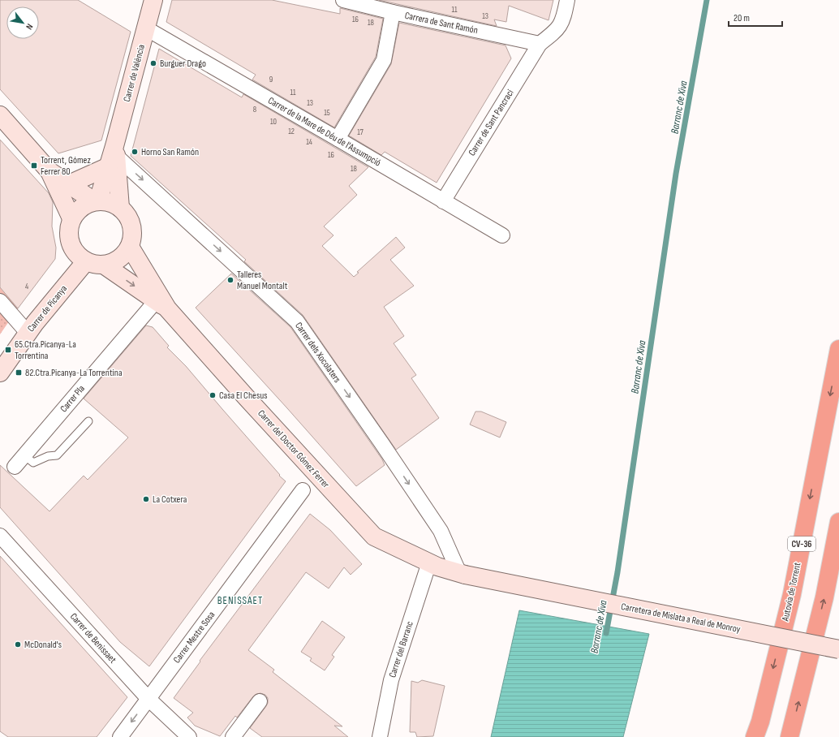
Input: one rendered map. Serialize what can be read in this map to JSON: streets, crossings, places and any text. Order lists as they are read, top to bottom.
{
  "streets": {
    "highway": ["CV-36", "Autovia de Torrent"],
    "street": [
      "Carrera de Sant Ramón",
      "Carrer de València",
      "Carrer de Sant Pancraci",
      "Carrer de la Mare de Déu de l'Assumpció",
      "Carrer de Picanya",
      "Carrer dels Xocolaters",
      "Carrer Pla",
      "Carrer del Doctor Gómez Ferrer",
      "Carretera de Mislata a Real de Monroy",
      "Carrer Mestre Sosa",
      "Carrer de Benissaet",
      "Carrer del Barranc"
    ]
  },
  "crossings": [
    ["Carrera de Sant Ramón", "Carrer de Sant Pancraci"],
    ["Carrer de València", "Carrer de la Mare de Déu de l'Assumpció"],
    ["Carrer de València", "Carrer de Picanya"],
    ["Carrer de València", "Carrer dels Xocolaters"],
    ["Carrer de València", "Carrer del Doctor Gómez Ferrer"],
    ["Carrer de Sant Pancraci", "Carrer de la Mare de Déu de l'Assumpció"],
    ["Carrer de Picanya", "Carrer del Doctor Gómez Ferrer"],
    ["Carrer dels Xocolaters", "Carrer del Doctor Gómez Ferrer"],
    ["Carrer dels Xocolaters", "Carretera de Mislata a Real de Monroy"],
    ["Carrer Pla", "Carrer del Doctor Gómez Ferrer"],
    ["Carrer del Doctor Gómez Ferrer", "Carretera de Mislata a Real de Monroy"],
    ["Carrer del Doctor Gómez Ferrer", "Carrer del Barranc"],
    ["Carrer Mestre Sosa", "Carrer de Benissaet"]
  ],
  "one_way": ["Carrer dels Xocolaters"],
  "districts": ["BENISSAET"],
  "water": ["Barranc de Xiva"],
  "places": {
    "other": [
      "Burguer Drago",
      "Horno San Ramón",
      "Talleres Manuel Montalt",
      "Casa El Chesus",
      "La Cotxera",
      "McDonald's"
    ],
    "transit": ["Torrent, Gómez Ferrer 80", "65.Ctra.Picanya-La Torrentina", "82.Ctra.Picanya-La Torrentina"]
  },
  "house_numbers": [
    "11",
    "13",
    "16",
    "18",
    "9",
    "11",
    "13",
    "8",
    "15",
    "10",
    "12",
    "17",
    "14",
    "16",
    "18",
    "4"
  ],
  "scale_bar": "20 m",
  "north": "bottom right"
}
